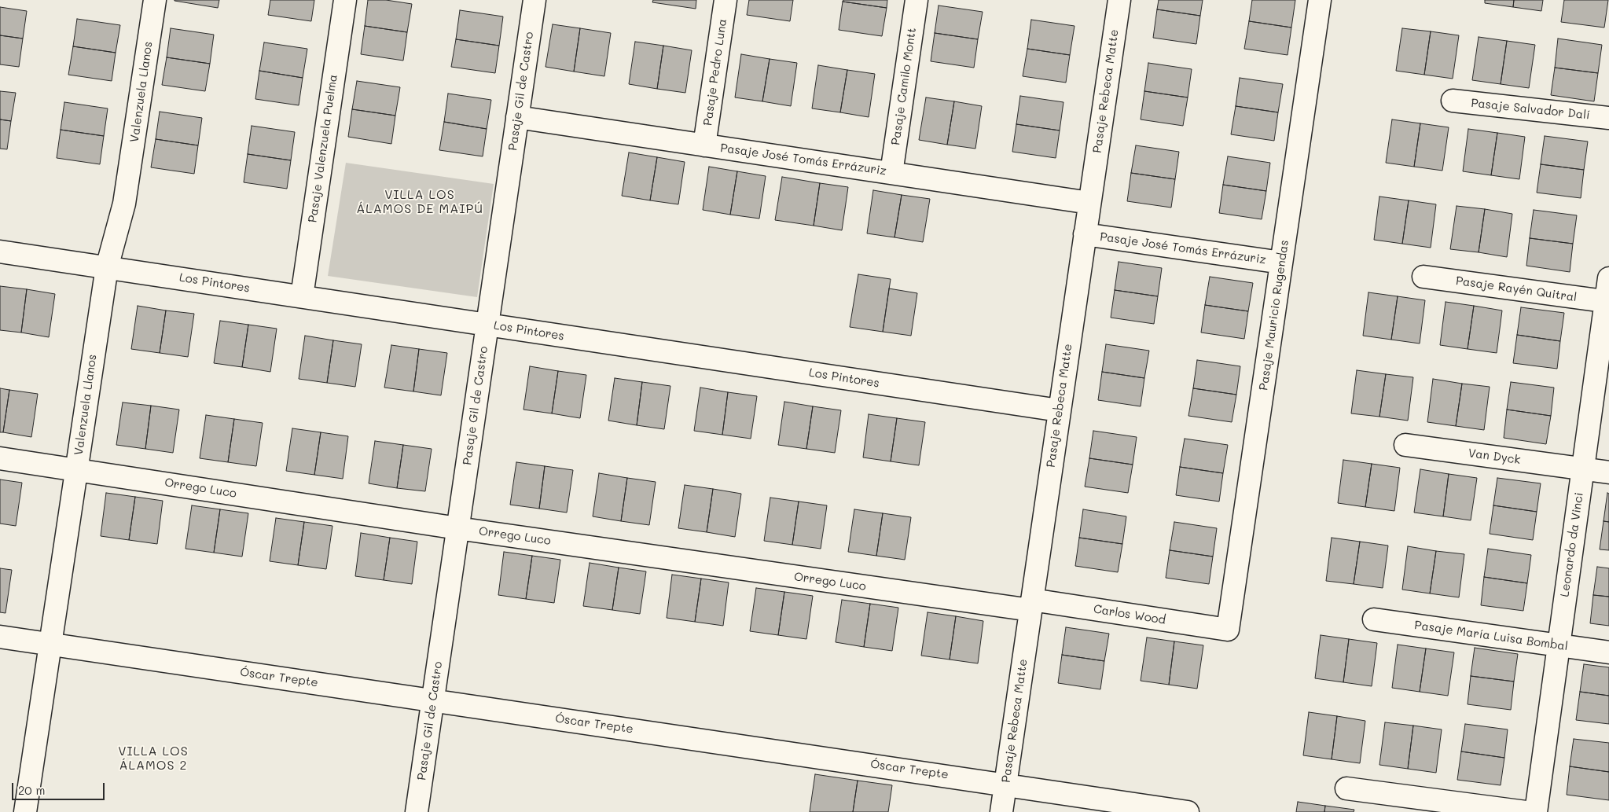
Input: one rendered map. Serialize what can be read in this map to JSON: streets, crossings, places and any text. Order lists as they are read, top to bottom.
{
  "streets": {
    "street": [
      "Pasaje Pedro Luna",
      "Pasaje Camilo Montt",
      "Pasaje Gil de Castro",
      "Pasaje Rebeca Matte",
      "Valenzuela Llanos",
      "Pasaje Salvador Dalí",
      "Pasaje Valenzuela Puelma",
      "Pasaje José Tomás Errázuriz",
      "Los Pintores",
      "Pasaje Rayén Quitral",
      "Pasaje Mauricio Rugendas",
      "Van Dyck",
      "Orrego Luco",
      "Leonardo da Vinci",
      "Carlos Wood",
      "Pasaje María Luisa Bombal",
      "Óscar Trepte"
    ]
  },
  "crossings": [
    ["Pasaje Pedro Luna", "Pasaje José Tomás Errázuriz"],
    ["Pasaje Camilo Montt", "Pasaje José Tomás Errázuriz"],
    ["Pasaje Gil de Castro", "Pasaje José Tomás Errázuriz"],
    ["Pasaje Gil de Castro", "Los Pintores"],
    ["Pasaje Gil de Castro", "Orrego Luco"],
    ["Pasaje Gil de Castro", "Óscar Trepte"],
    ["Pasaje Rebeca Matte", "Pasaje José Tomás Errázuriz"],
    ["Pasaje Rebeca Matte", "Los Pintores"],
    ["Pasaje Rebeca Matte", "Orrego Luco"],
    ["Pasaje Rebeca Matte", "Carlos Wood"],
    ["Pasaje Rebeca Matte", "Óscar Trepte"],
    ["Valenzuela Llanos", "Los Pintores"],
    ["Valenzuela Llanos", "Orrego Luco"],
    ["Valenzuela Llanos", "Óscar Trepte"],
    ["Pasaje Valenzuela Puelma", "Los Pintores"],
    ["Pasaje José Tomás Errázuriz", "Pasaje Mauricio Rugendas"],
    ["Pasaje Rayén Quitral", "Leonardo da Vinci"],
    ["Pasaje Mauricio Rugendas", "Carlos Wood"],
    ["Van Dyck", "Leonardo da Vinci"],
    ["Orrego Luco", "Carlos Wood"],
    ["Leonardo da Vinci", "Pasaje María Luisa Bombal"]
  ],
  "districts": ["VILLA LOS ÁLAMOS DE MAIPÚ", "VILLA LOS ÁLAMOS 2"],
  "scale_bar": "20 m"
}
